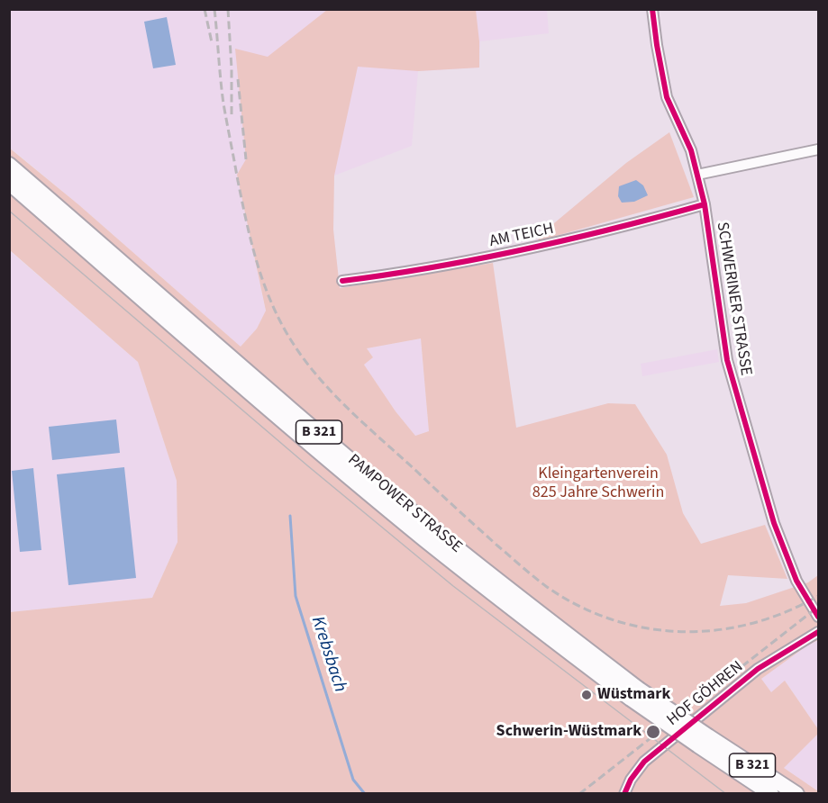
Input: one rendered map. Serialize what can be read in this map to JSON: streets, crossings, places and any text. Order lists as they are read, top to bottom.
{
  "streets": {
    "main road": ["B 321", "PAMPOWER STRASSE"],
    "street": ["AM TEICH", "SCHWERINER STRASSE", "HOF GÖHREN"]
  },
  "crossings": [
    ["AM TEICH", "SCHWERINER STRASSE"]
  ],
  "water": ["Krebsbach"],
  "parks": ["Kleingartenverein 825 Jahre Schwerin"],
  "places": ["Wüstmark", "Schwerin-Wüstmark"]
}
